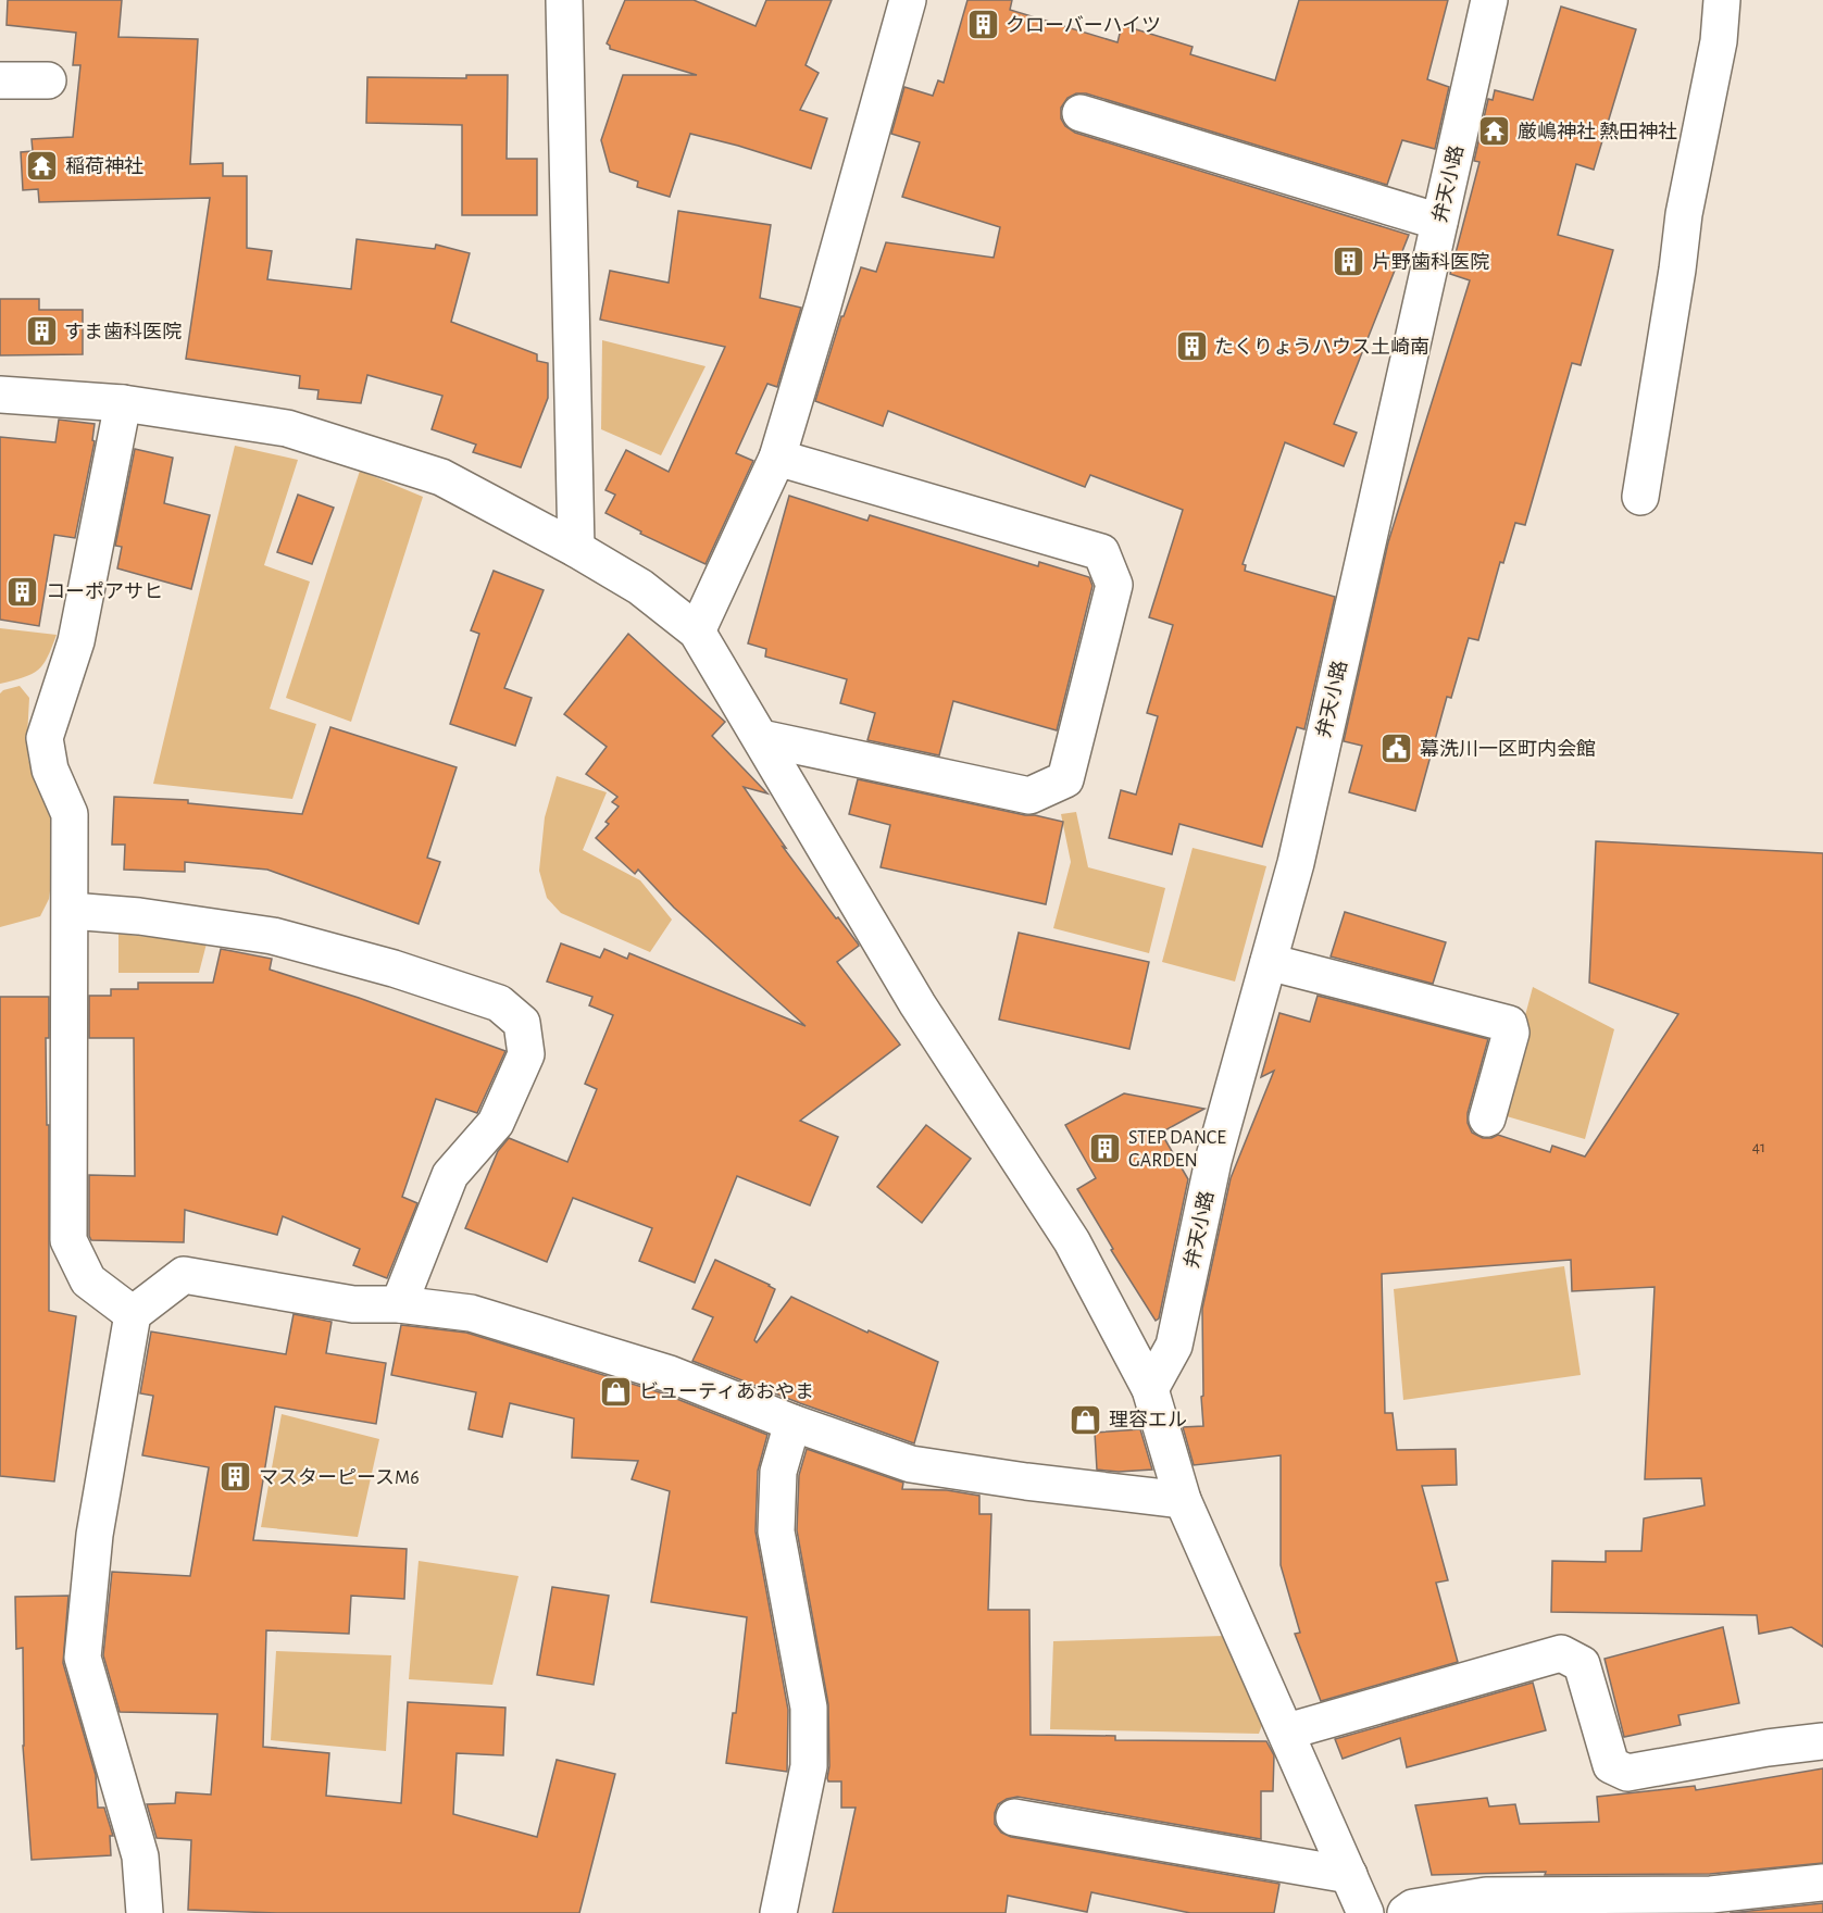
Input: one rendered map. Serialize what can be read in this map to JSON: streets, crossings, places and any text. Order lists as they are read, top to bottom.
{
  "streets": {
    "street": ["弁天小路"]
  },
  "places": {
    "building": [
      "クローバーハイツ",
      "片野歯科医院",
      "すま歯科医院",
      "たくりょうハウス土崎南",
      "コーポアサヒ",
      "STEP DANCE GARDEN",
      "マスターピースM6"
    ],
    "temple": ["厳嶋神社 熱田神社", "稲荷神社"],
    "public building": ["幕洗川一区町内会館"],
    "shop": ["ビューティあおやま", "理容エル"]
  },
  "house_numbers": ["41"]
}
